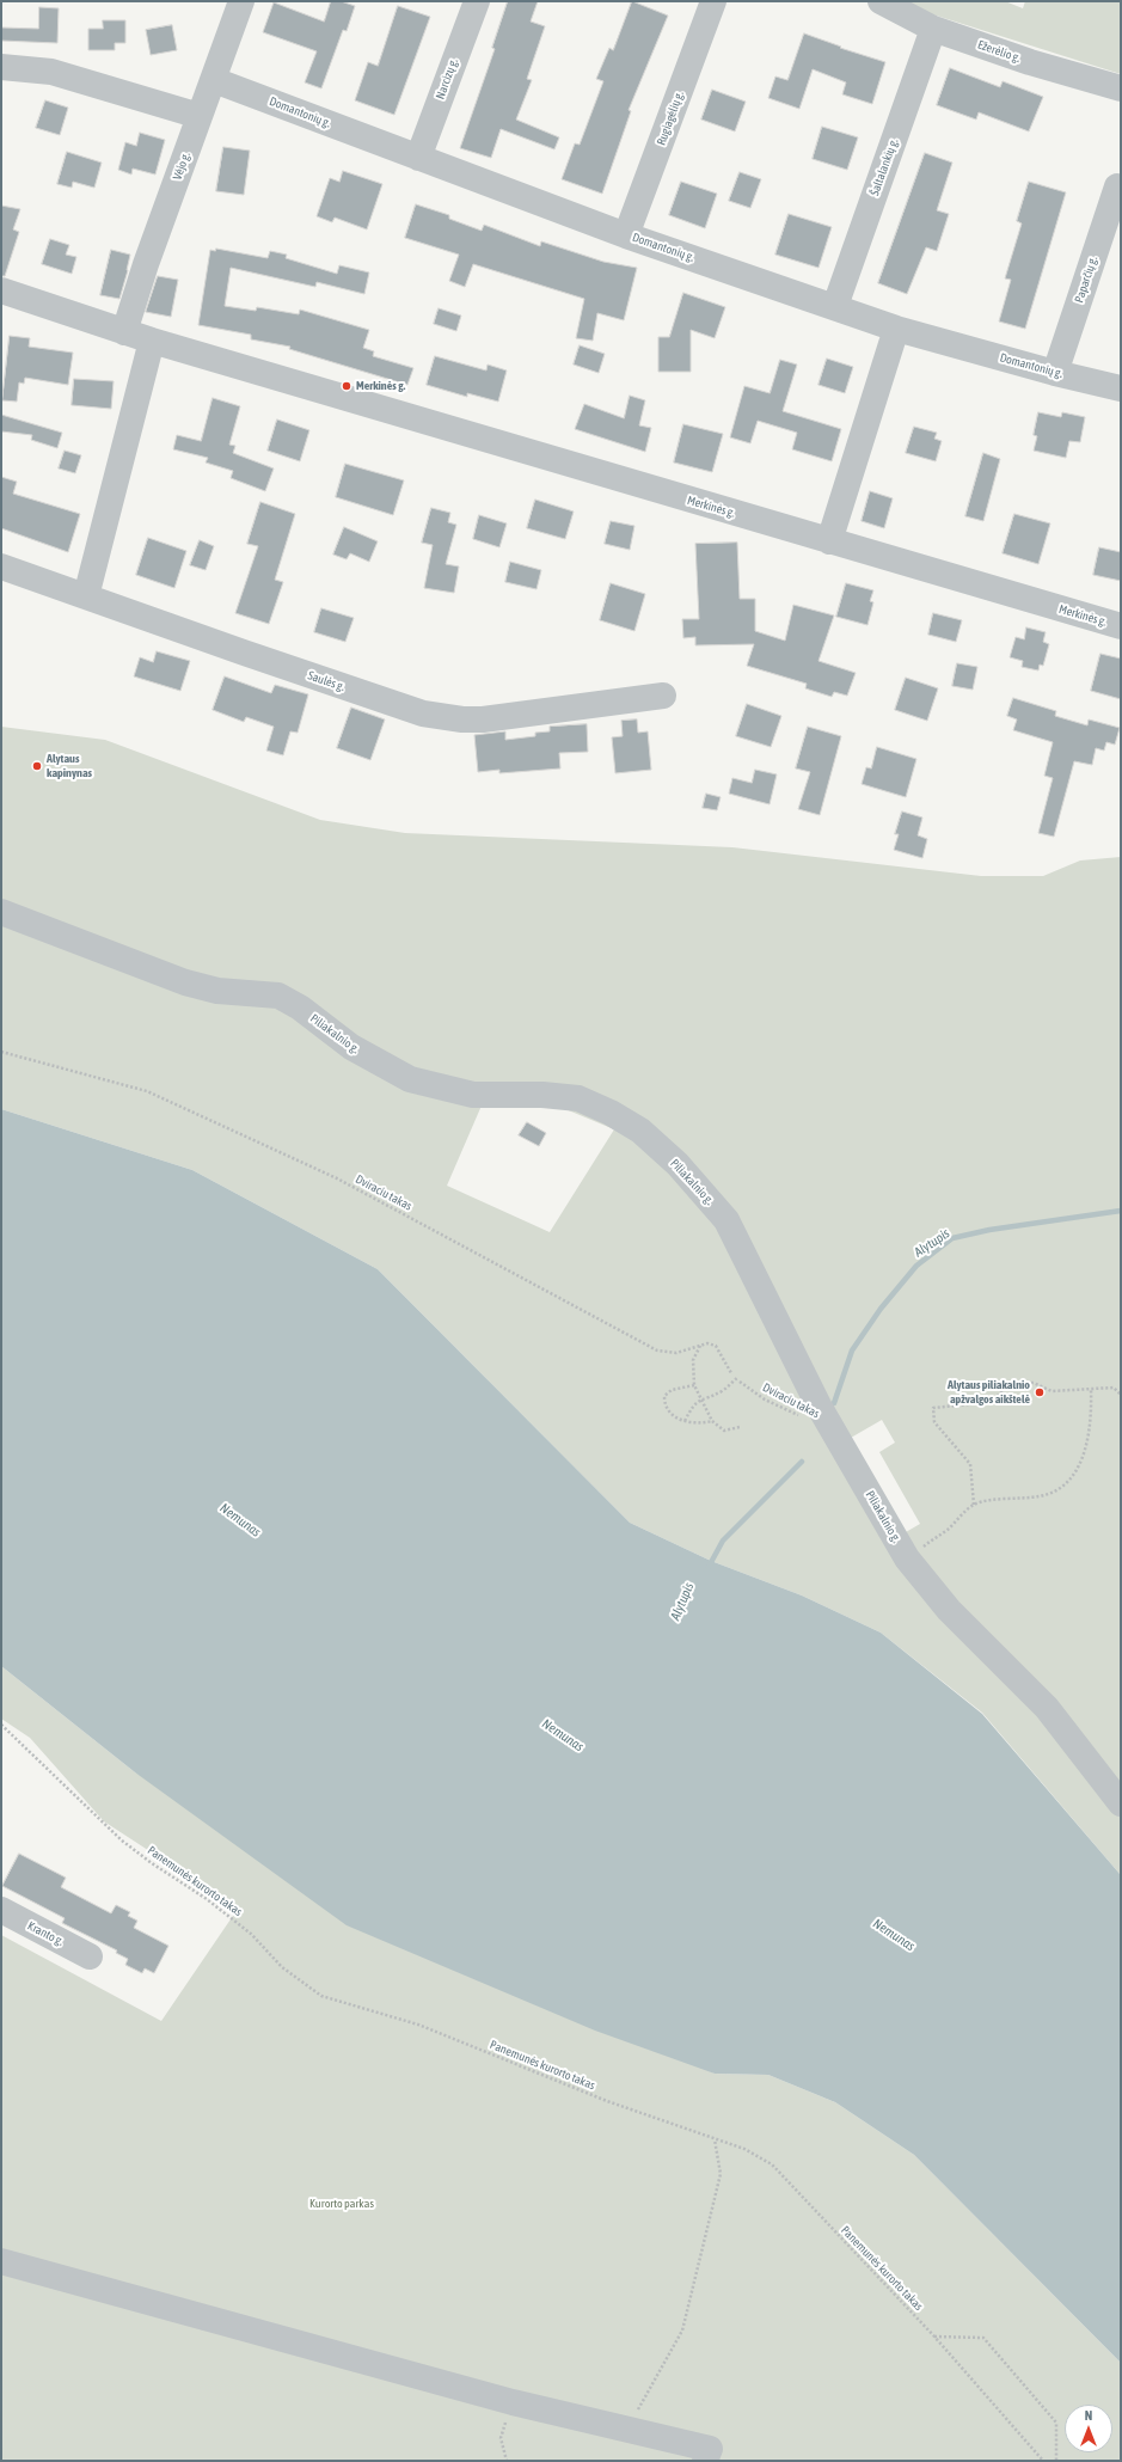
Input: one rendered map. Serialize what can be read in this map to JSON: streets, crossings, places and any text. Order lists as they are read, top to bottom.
{
  "streets": {
    "street": [
      "Ežerėlio g.",
      "Narcizų g.",
      "Domantonių g.",
      "Rugiagėlių g.",
      "Vėjo g.",
      "Šaltalankių g.",
      "Paparčių g.",
      "Merkinės g.",
      "Saulės g.",
      "Piliakalnio g.",
      "Kranto g."
    ],
    "path": ["Dviraciu takas", "Panemunės kurorto takas"]
  },
  "crossings": [
    ["Ežerėlio g.", "Šaltalankių g."],
    ["Narcizų g.", "Domantonių g."],
    ["Domantonių g.", "Rugiagėlių g."],
    ["Domantonių g.", "Vėjo g."],
    ["Domantonių g.", "Šaltalankių g."],
    ["Domantonių g.", "Paparčių g."],
    ["Vėjo g.", "Merkinės g."]
  ],
  "water": ["Alytupis", "Nemunas"],
  "parks": ["Kurorto parkas"],
  "places": ["Merkinės g.", "Alytaus kapinynas", "Alytaus piliakalnio apžvalgos aikštelė"],
  "north": "top"
}
